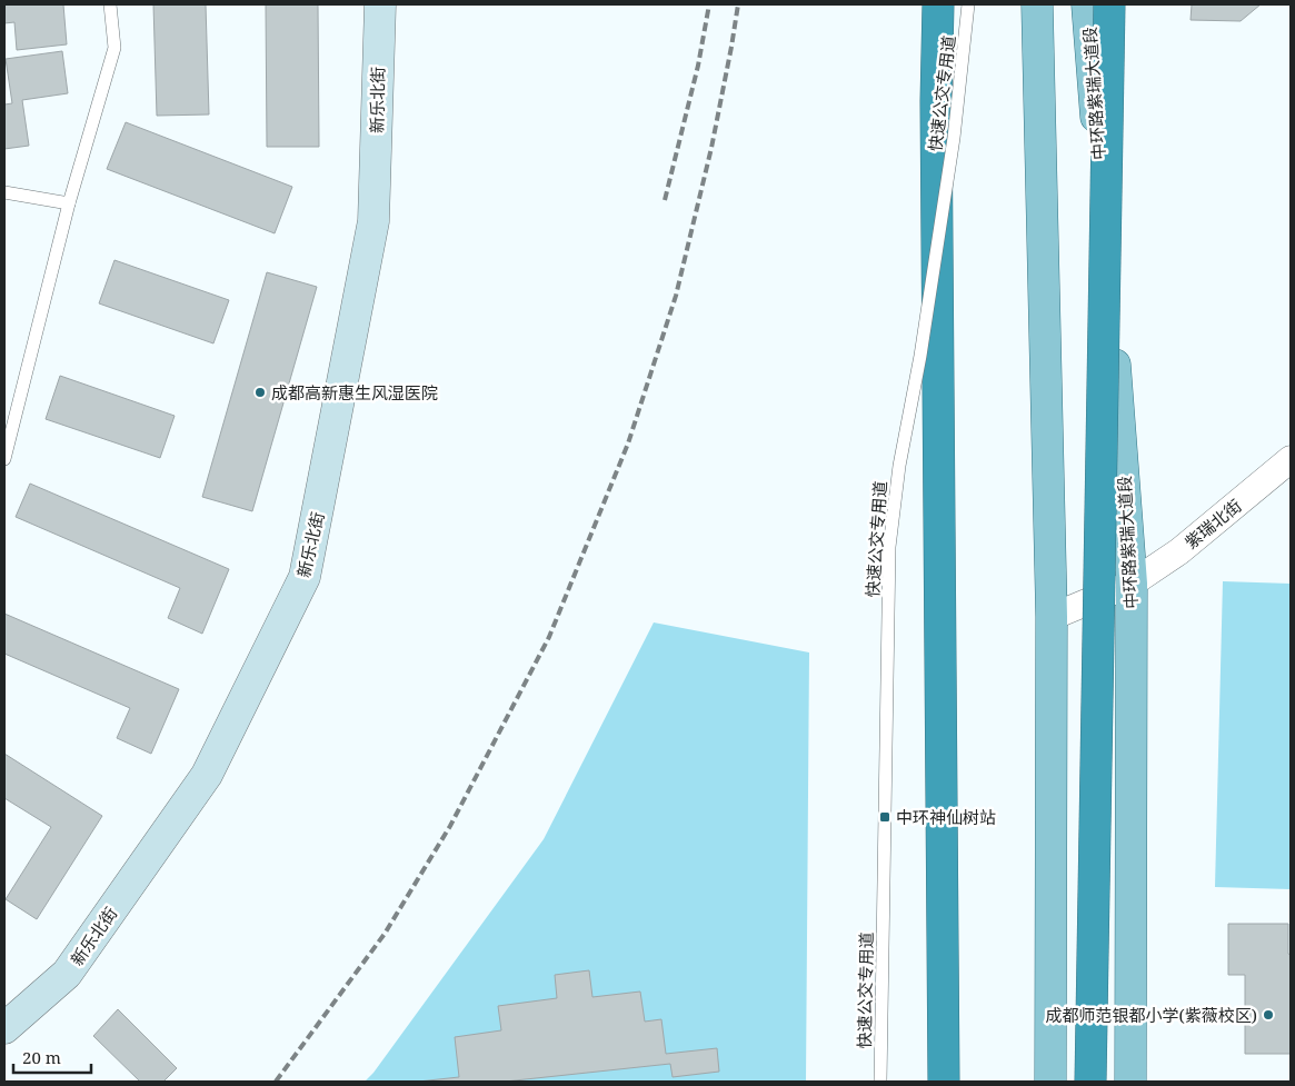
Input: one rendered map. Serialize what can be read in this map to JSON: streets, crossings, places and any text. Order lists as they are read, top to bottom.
{
  "streets": {
    "main road": ["中环路紫瑞大道段"],
    "street": ["新乐北街", "紫瑞北街"],
    "lane": ["快速公交专用道"]
  },
  "crossings": [
    ["中环路紫瑞大道段", "紫瑞北街"]
  ],
  "places": {
    "other": ["成都高新惠生风湿医院", "成都师范银都小学(紫薇校区)"],
    "transit": ["中环神仙树站"]
  },
  "scale_bar": "20 m"
}
